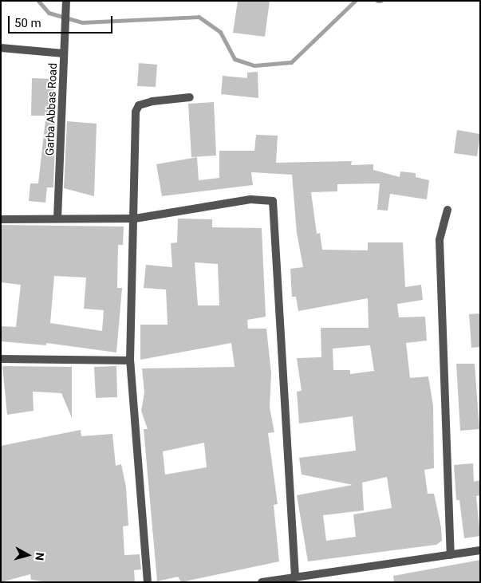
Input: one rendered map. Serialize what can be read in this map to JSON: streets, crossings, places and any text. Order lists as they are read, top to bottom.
{
  "streets": {
    "street": ["Garba Abbas Road"]
  },
  "scale_bar": "50 m",
  "north": "right"
}
